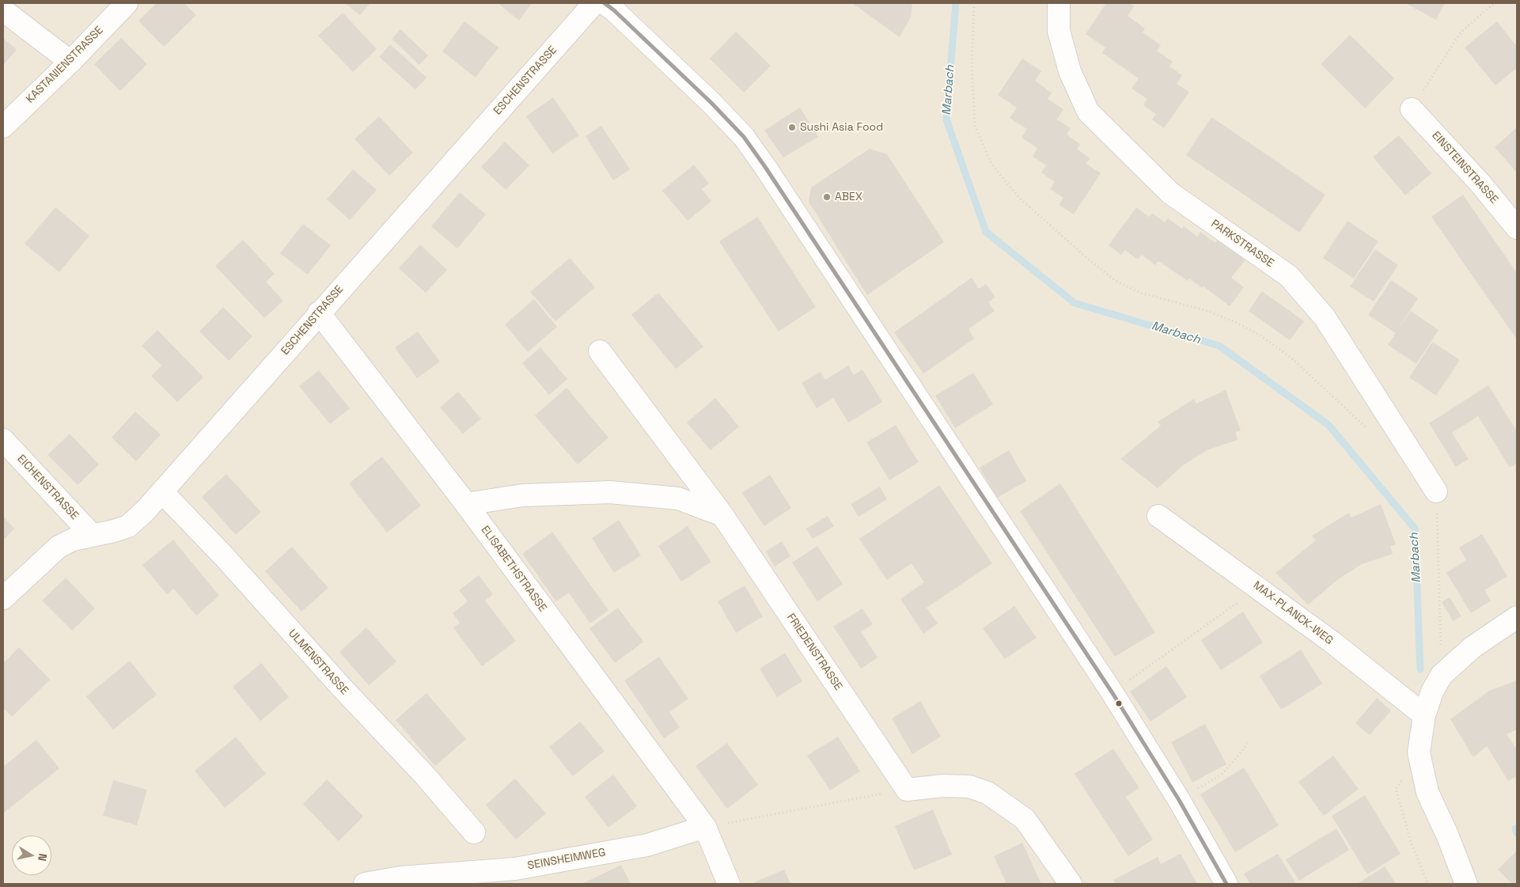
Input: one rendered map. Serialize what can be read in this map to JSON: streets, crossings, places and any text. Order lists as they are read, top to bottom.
{
  "streets": {
    "street": [
      "KASTANIENSTRASSE",
      "ESCHENSTRASSE",
      "EINSTEINSTRASSE",
      "PARKSTRASSE",
      "EICHENSTRASSE",
      "ELISABETHSTRASSE",
      "MAX-PLANCK-WEG",
      "FRIEDENSTRASSE",
      "ULMENSTRASSE",
      "SEINSHEIMWEG"
    ]
  },
  "crossings": [
    ["ESCHENSTRASSE", "EICHENSTRASSE"],
    ["ESCHENSTRASSE", "ELISABETHSTRASSE"],
    ["ESCHENSTRASSE", "ULMENSTRASSE"],
    ["ELISABETHSTRASSE", "SEINSHEIMWEG"]
  ],
  "water": ["Marbach"],
  "places": ["Sushi Asia Food", "ABEX"],
  "north": "right"
}
